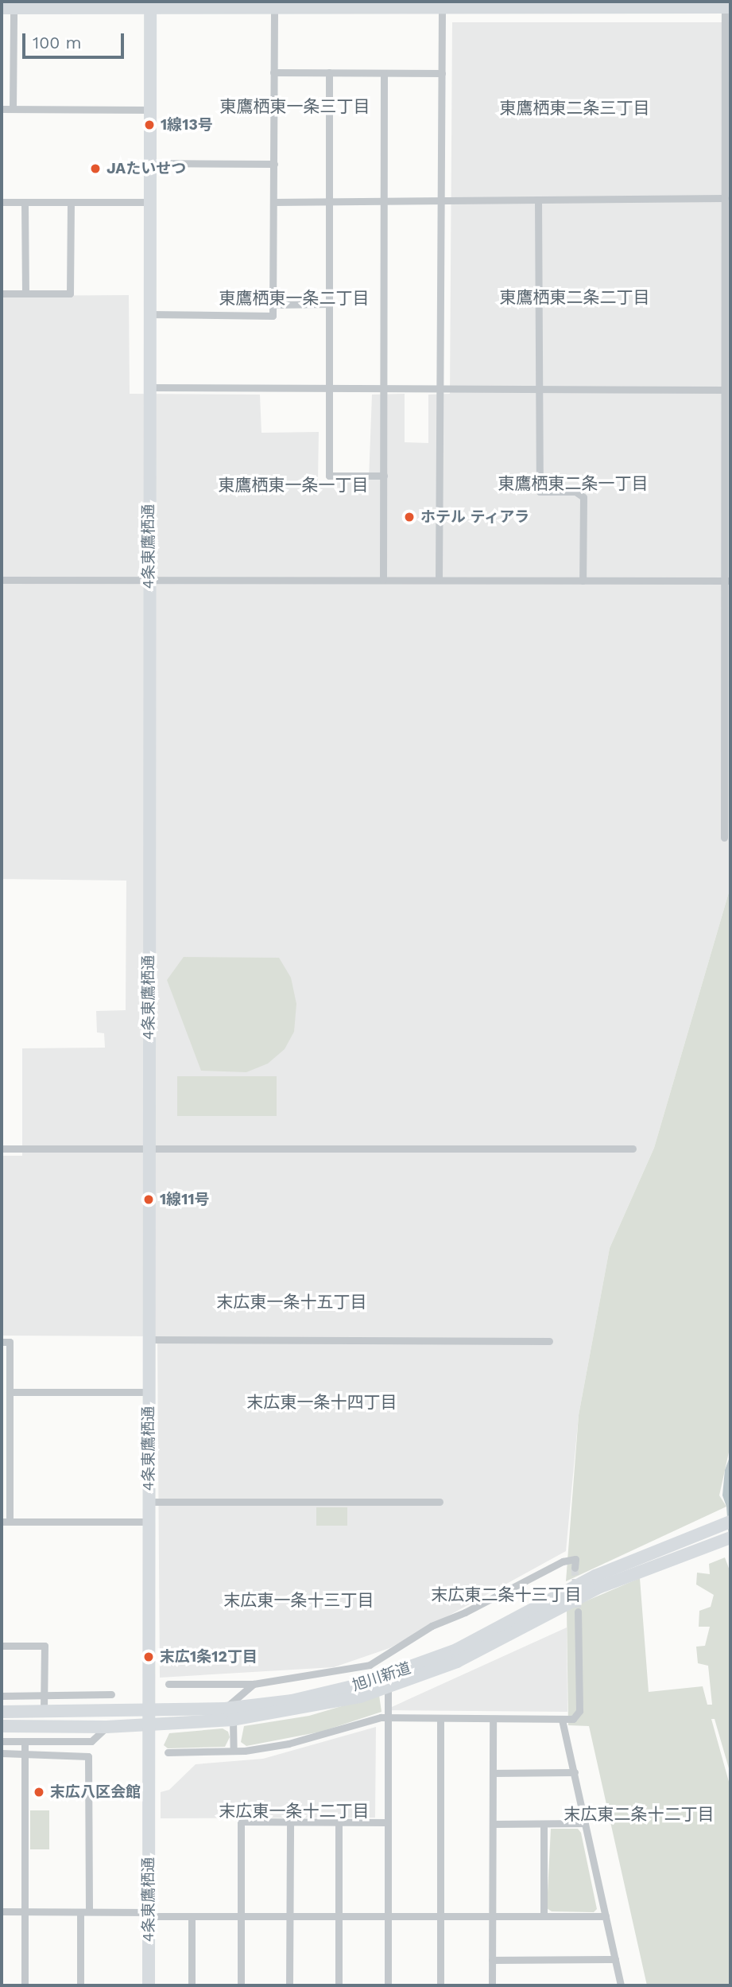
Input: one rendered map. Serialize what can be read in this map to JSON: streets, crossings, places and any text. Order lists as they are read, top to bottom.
{
  "streets": {
    "highway": ["4条東鷹栖通", "旭川新道"]
  },
  "crossings": [
    ["4条東鷹栖通", "旭川新道"]
  ],
  "districts": [
    "東鷹栖東一条三丁目",
    "東鷹栖東二条三丁目",
    "東鷹栖東二条二丁目",
    "東鷹栖東一条二丁目",
    "東鷹栖東二条一丁目",
    "東鷹栖東一条一丁目",
    "末広東一条十五丁目",
    "末広東一条十四丁目",
    "末広東二条十三丁目",
    "末広東一条十三丁目",
    "末広東一条十二丁目",
    "末広東二条十二丁目"
  ],
  "places": [
    "1線13号",
    "JAたいせつ",
    "ホテル ティアラ",
    "1線11号",
    "末広1条12丁目",
    "末広八区会館"
  ],
  "scale_bar": "100 m"
}
